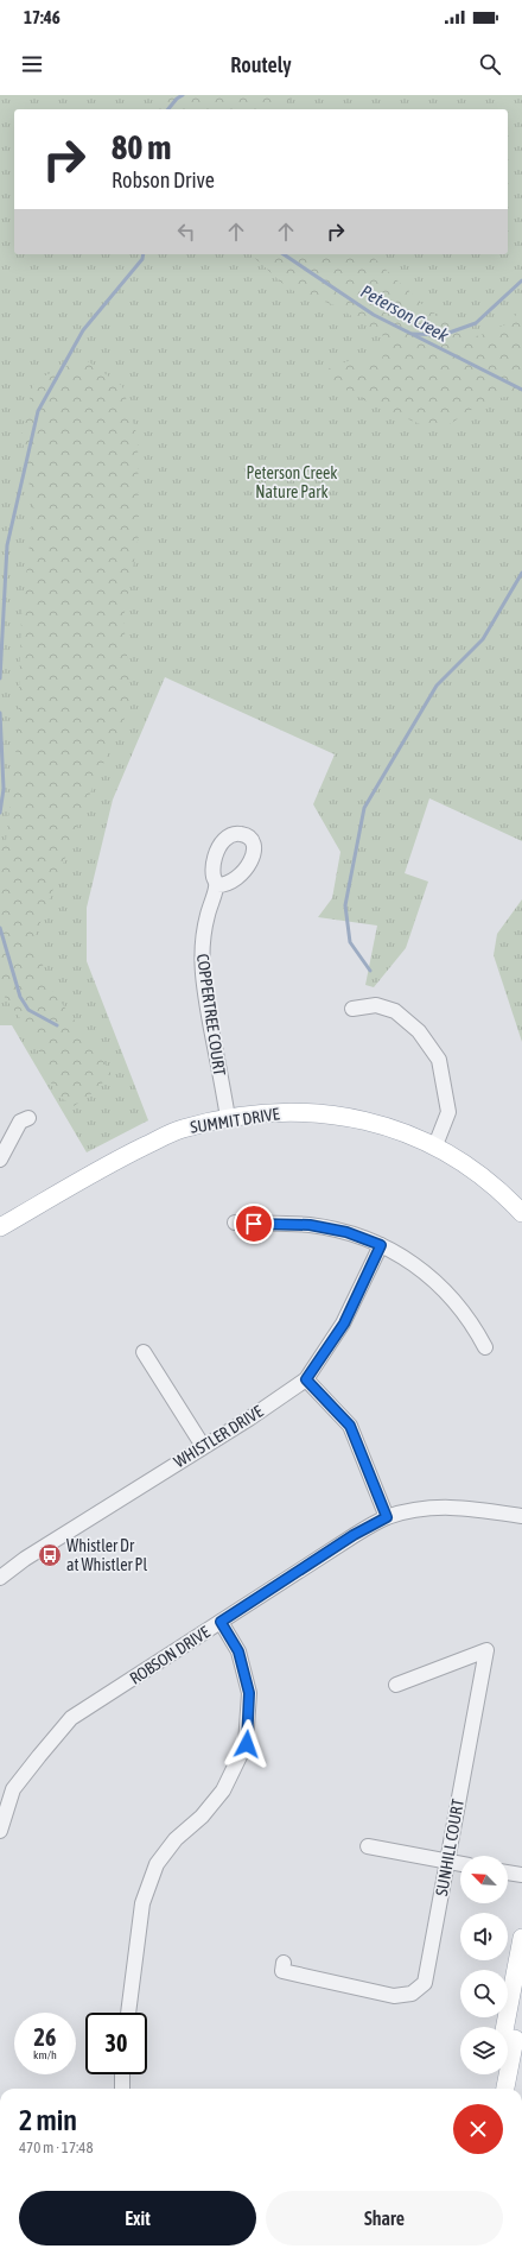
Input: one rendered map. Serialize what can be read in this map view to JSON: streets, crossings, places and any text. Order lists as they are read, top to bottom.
{
  "streets": {
    "main road": ["SUMMIT DRIVE"],
    "street": [
      "COPPERTREE COURT",
      "WHISTLER DRIVE",
      "ROBSON DRIVE",
      "SUNHILL COURT"
    ]
  },
  "crossings": [
    ["COPPERTREE COURT", "SUMMIT DRIVE"]
  ],
  "water": ["Peterson Creek"],
  "parks": ["Peterson Creek Nature Park"],
  "places": {
    "bus stop": ["Whistler Dr at Whistler Pl"]
  },
  "north": "top left",
  "page": {
    "status": "17:46",
    "header": "Routely",
    "turn": ["80 m", "Robson Drive"],
    "speed": "26 km/h",
    "limit": "30",
    "heading": ["2 min", "470 m · 17:48"],
    "buttons": ["Exit", "Share"]
  }
}
